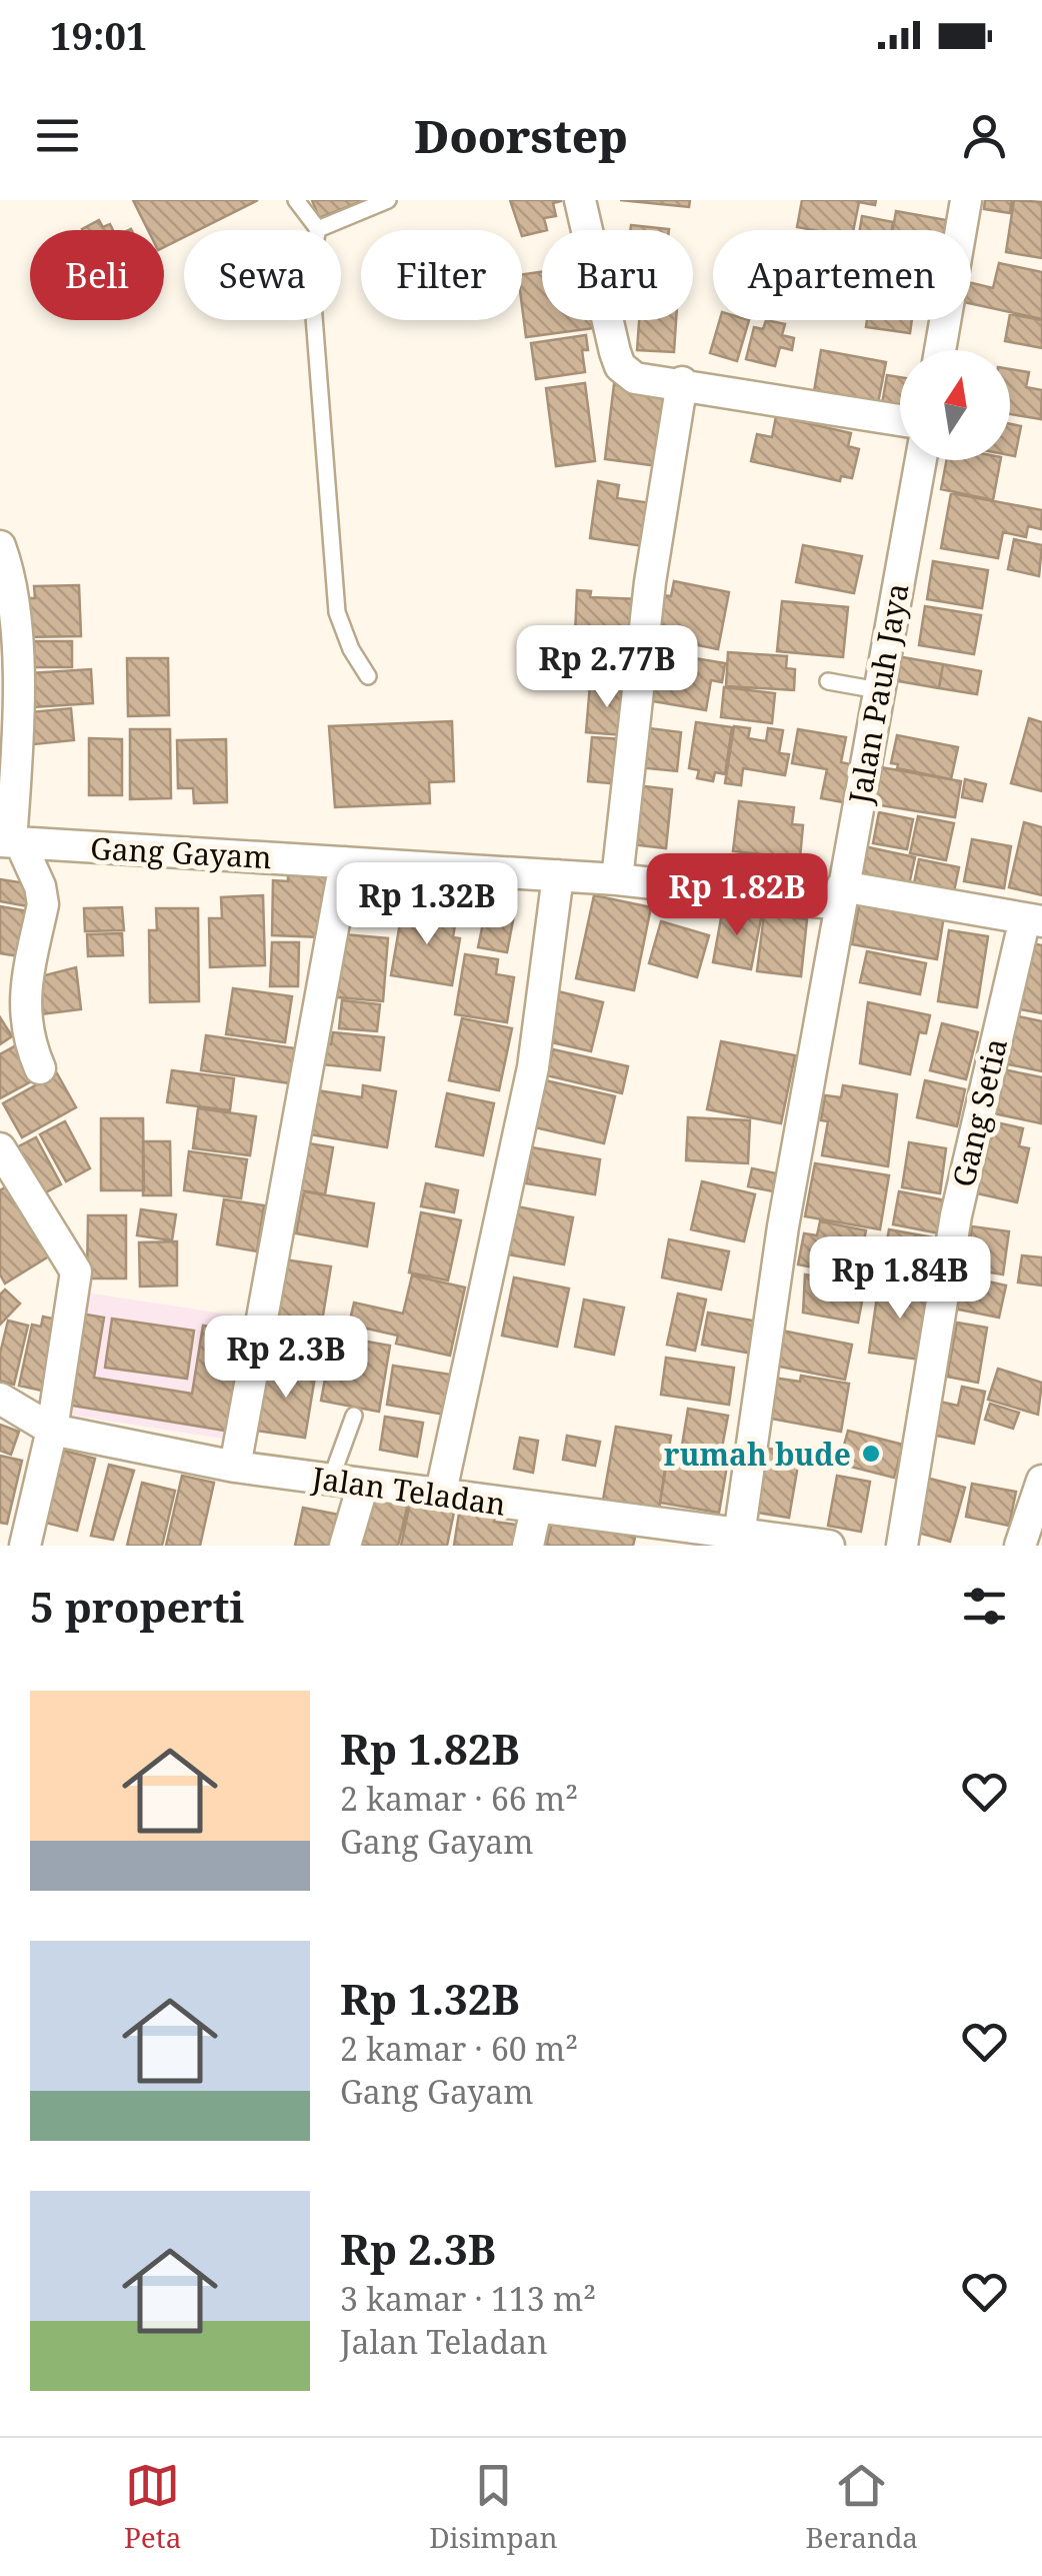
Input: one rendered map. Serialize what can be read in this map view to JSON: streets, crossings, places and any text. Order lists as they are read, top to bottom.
{
  "streets": {
    "street": [
      "Jalan Pauh Jaya",
      "Gang Gayam",
      "Gang Setia",
      "Jalan Teladan"
    ]
  },
  "crossings": [
    ["Jalan Pauh Jaya", "Gang Gayam"],
    ["Jalan Pauh Jaya", "Jalan Teladan"],
    ["Gang Gayam", "Gang Setia"]
  ],
  "places": ["rumah bude"],
  "north": "top",
  "page": {
    "status": "19:01",
    "header": "Doorstep",
    "chip": [
      "Beli",
      "Sewa",
      "Filter",
      "Baru",
      "Apartemen"
    ],
    "price": [
      "Rp 2.77B",
      "Rp 1.82B",
      "Rp 1.32B",
      "Rp 1.84B",
      "Rp 2.3B"
    ],
    "heading": "5 properti",
    "list": [
      {
        "name": "Rp 1.82B",
        "note": "2 kamar · 66 m² · Gang Gayam"
      },
      {
        "name": "Rp 1.32B",
        "note": "2 kamar · 60 m² · Gang Gayam"
      },
      {
        "name": "Rp 2.3B",
        "note": "3 kamar · 113 m² · Jalan Teladan"
      }
    ],
    "tabs": ["Peta", "Disimpan", "Beranda"]
  }
}
